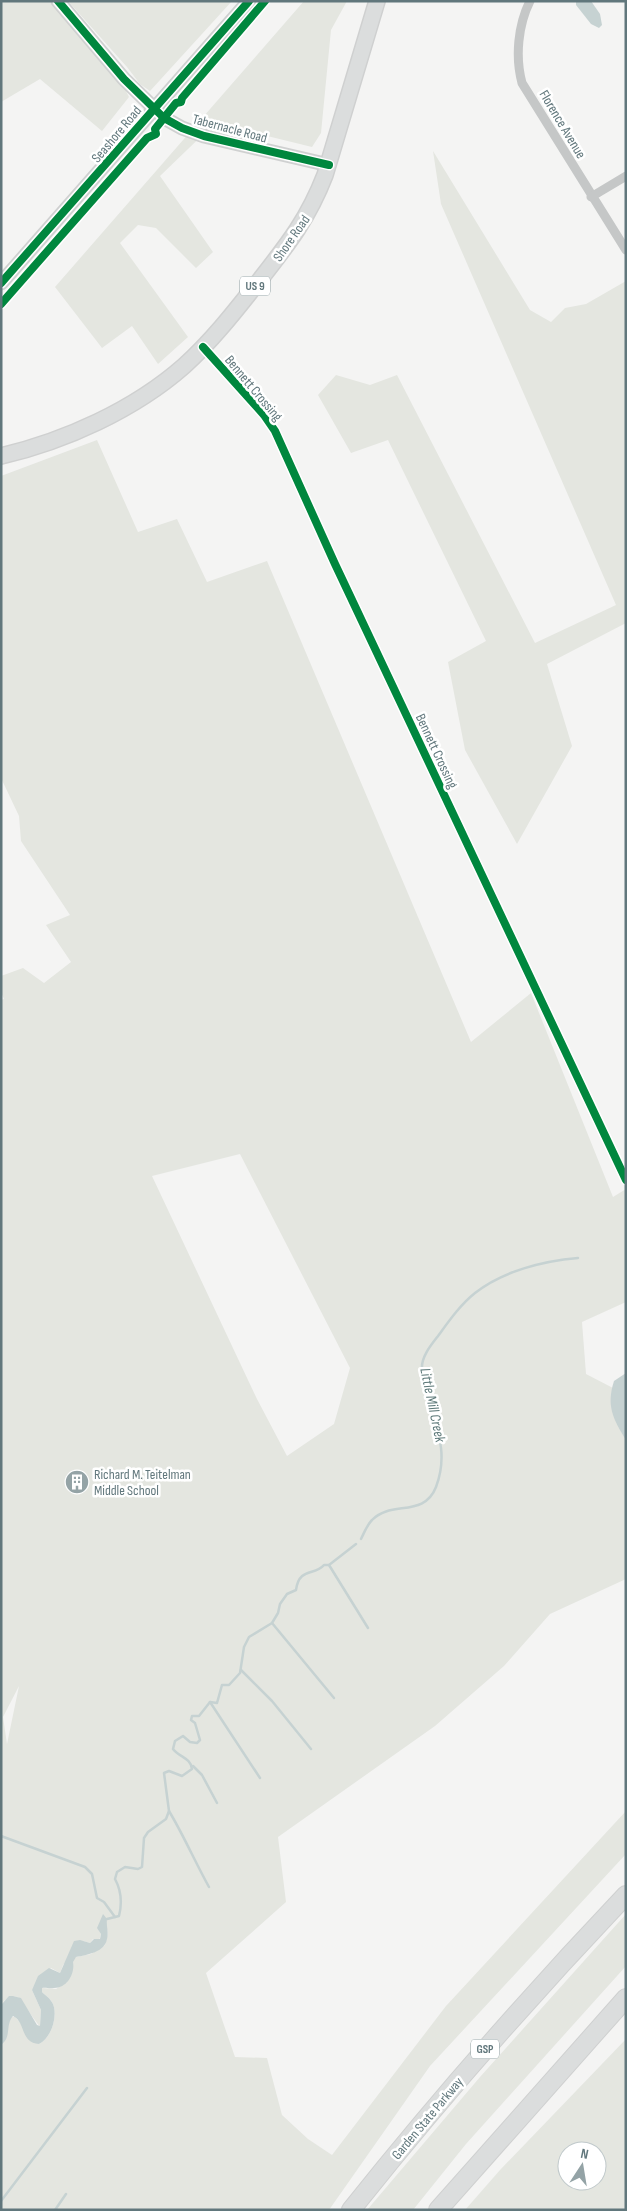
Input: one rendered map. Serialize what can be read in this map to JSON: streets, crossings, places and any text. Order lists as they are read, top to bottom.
{
  "streets": {
    "highway": ["GSP", "Garden State Parkway"],
    "main road": ["Shore Road", "US 9"],
    "street": [
      "Florence Avenue",
      "Tabernacle Road",
      "Seashore Road",
      "Bennett Crossing"
    ]
  },
  "crossings": [
    ["Tabernacle Road", "Seashore Road"],
    ["Tabernacle Road", "Shore Road"],
    ["Shore Road", "Bennett Crossing"]
  ],
  "water": ["Little Mill Creek"],
  "places": {
    "building": ["Richard M. Teitelman Middle School"]
  },
  "north": "top"
}
